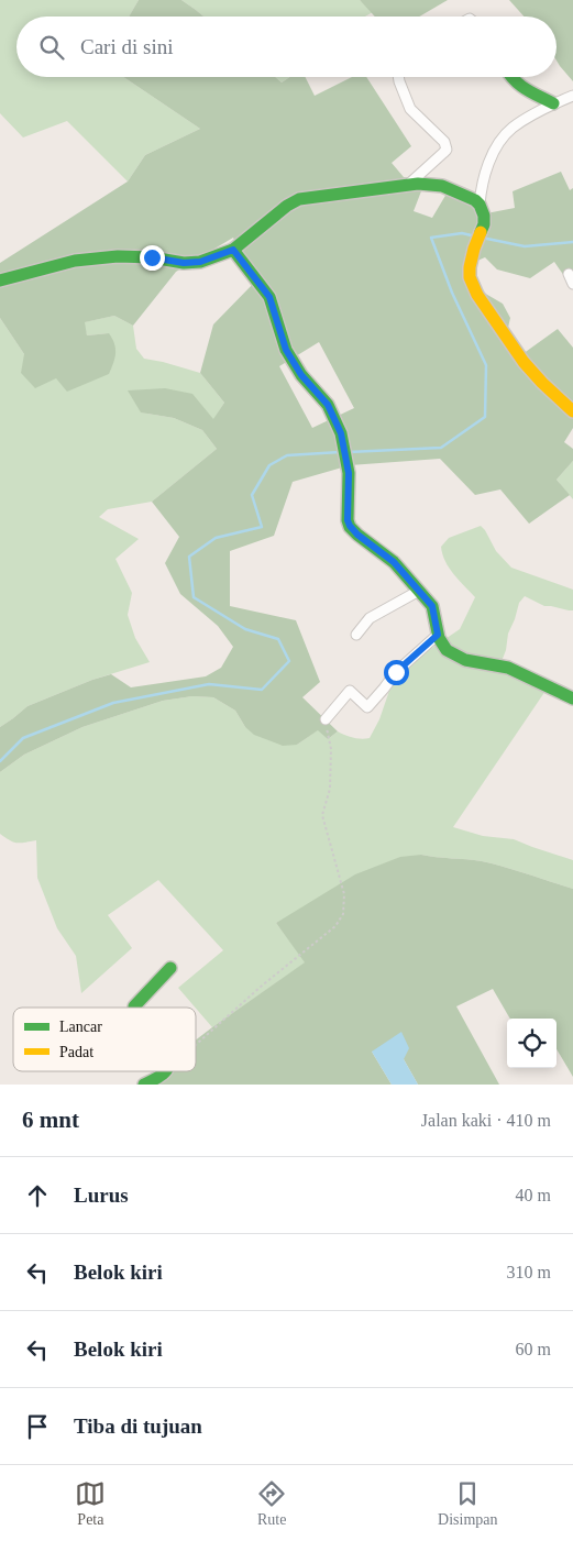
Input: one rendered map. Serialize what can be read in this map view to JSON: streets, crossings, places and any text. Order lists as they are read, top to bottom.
{
  "legend": ["Lancar", "Padat"],
  "page": {
    "search": "Cari di sini",
    "heading": ["6 mnt", "Jalan kaki · 410 m"],
    "list": [
      ["Lurus", "40 m"],
      ["Belok kiri", "310 m"],
      ["Belok kiri", "60 m"],
      "Tiba di tujuan"
    ],
    "nav": ["Peta", "Rute", "Disimpan"]
  }
}
